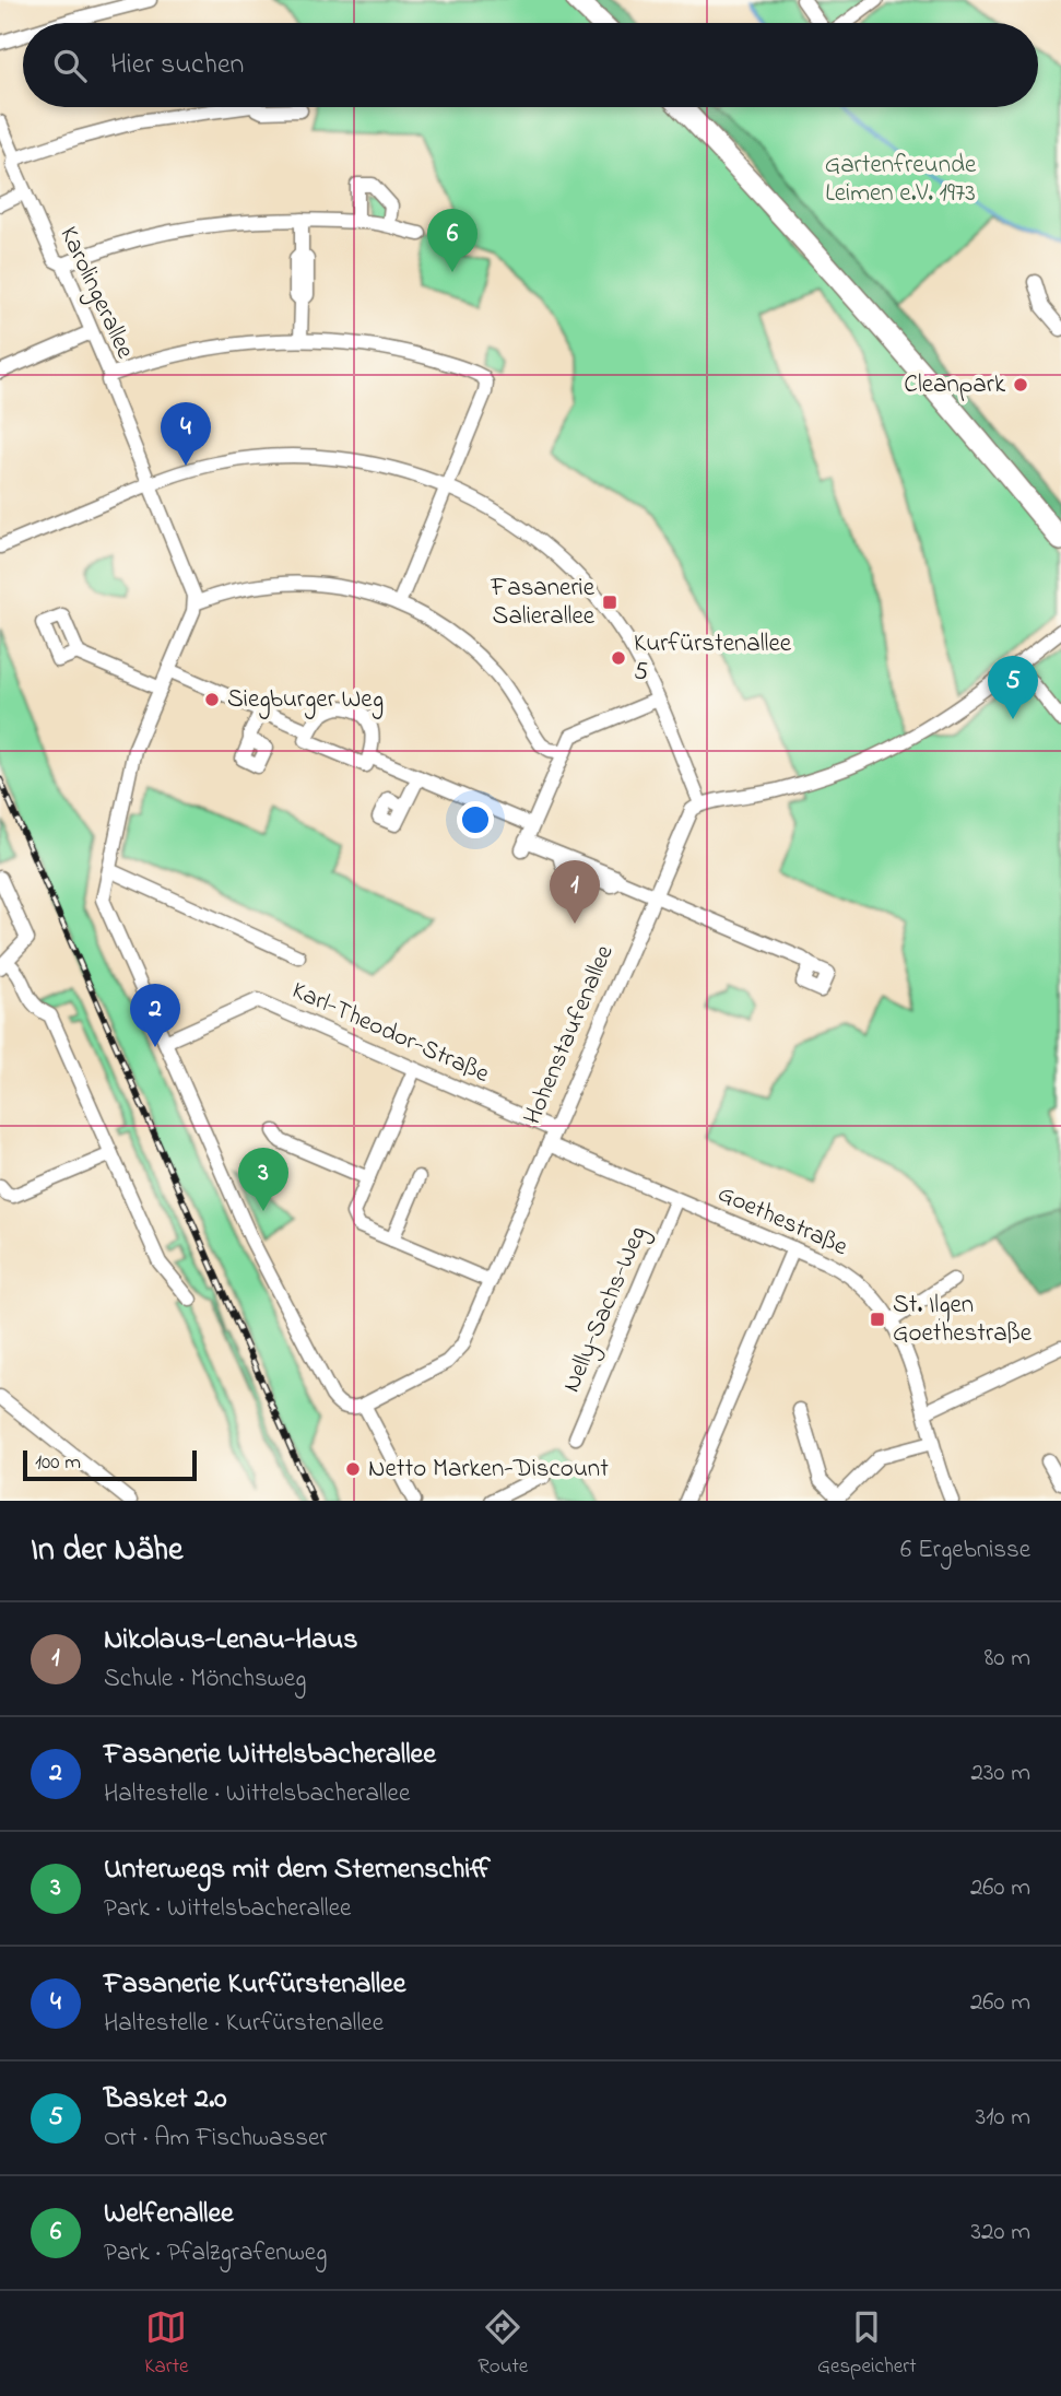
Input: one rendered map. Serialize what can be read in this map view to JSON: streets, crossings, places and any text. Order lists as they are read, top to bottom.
{
  "streets": {
    "street": [
      "Karolingerallee",
      "Karl-Theodor-Straße",
      "Hohenstaufenallee",
      "Goethestraße",
      "Nelly-Sachs-Weg"
    ]
  },
  "crossings": [
    ["Karl-Theodor-Straße", "Hohenstaufenallee"],
    ["Hohenstaufenallee", "Goethestraße"],
    ["Goethestraße", "Nelly-Sachs-Weg"]
  ],
  "parks": ["Gartenfreunde Leimen e.V. 1973"],
  "places": {
    "other": [
      "Cleanpark",
      "Kurfürstenallee 5",
      "Siegburger Weg",
      "Netto Marken-Discount"
    ],
    "transit": ["Fasanerie Salierallee", "St. Ilgen Goethestraße"]
  },
  "scale_bar": "100 m",
  "page": {
    "search": "Hier suchen",
    "pins": [
      "6",
      "4",
      "5",
      "1",
      "2",
      "3"
    ],
    "scale": "100 m",
    "heading": ["In der Nähe", "6 Ergebnisse"],
    "list": [
      {
        "mark": "1",
        "name": "Nikolaus-Lenau-Haus",
        "note": "Schule · Mönchsweg",
        "value": "80 m"
      },
      {
        "mark": "2",
        "name": "Fasanerie Wittelsbacherallee",
        "note": "Haltestelle · Wittelsbacherallee",
        "value": "230 m"
      },
      {
        "mark": "3",
        "name": "Unterwegs mit dem Sternenschiff",
        "note": "Park · Wittelsbacherallee",
        "value": "260 m"
      },
      {
        "mark": "4",
        "name": "Fasanerie Kurfürstenallee",
        "note": "Haltestelle · Kurfürstenallee",
        "value": "260 m"
      },
      {
        "mark": "5",
        "name": "Basket 2.0",
        "note": "Ort · Am Fischwasser",
        "value": "310 m"
      },
      {
        "mark": "6",
        "name": "Welfenallee",
        "note": "Park · Pfalzgrafenweg",
        "value": "320 m"
      }
    ],
    "nav": ["Karte", "Route", "Gespeichert"]
  }
}
